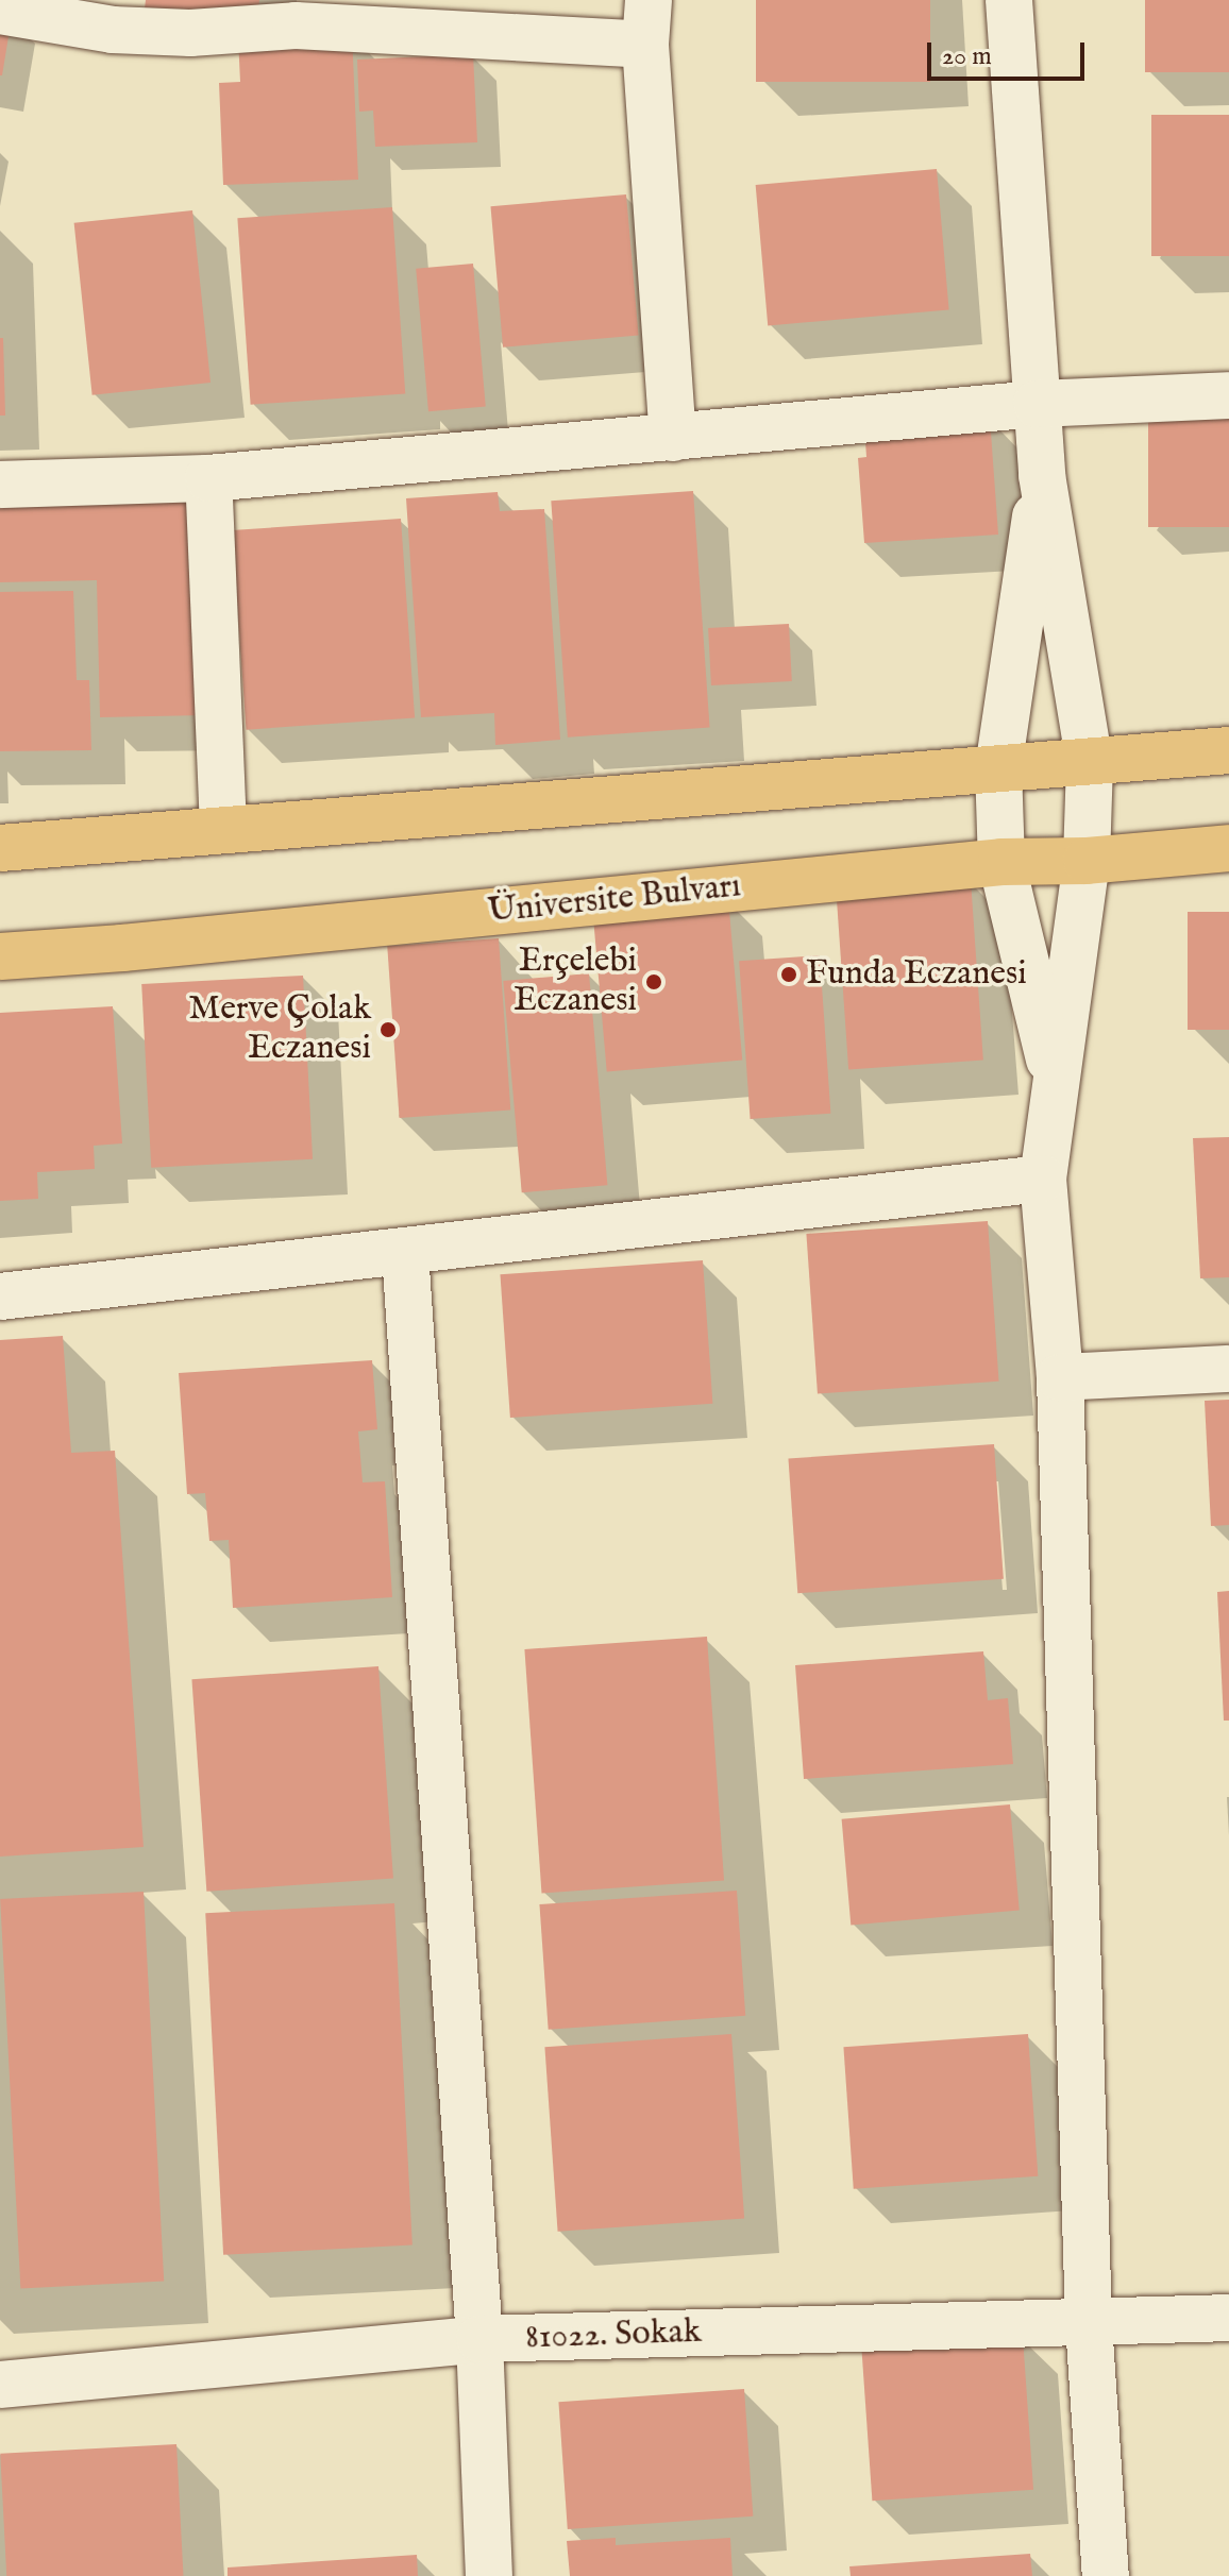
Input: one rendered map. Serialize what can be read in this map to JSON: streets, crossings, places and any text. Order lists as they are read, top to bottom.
{
  "streets": {
    "main road": ["Üniversite Bulvarı"],
    "street": ["81022. Sokak"]
  },
  "places": ["Funda Eczanesi", "Erçelebi Eczanesi", "Merve Çolak Eczanesi"],
  "scale_bar": "20 m"
}
